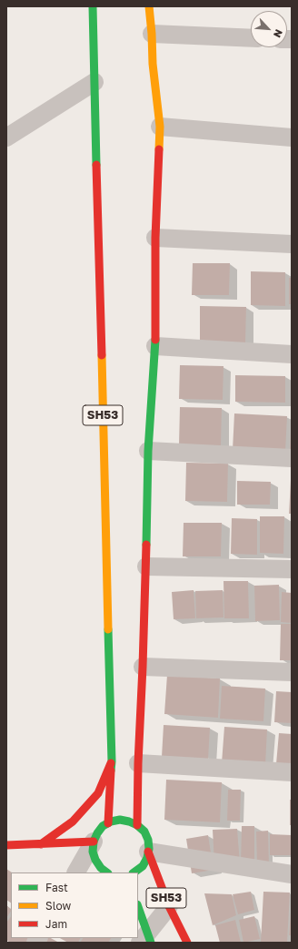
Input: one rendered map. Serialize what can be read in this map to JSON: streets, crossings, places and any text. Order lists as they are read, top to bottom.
{
  "streets": {
    "main road": ["SH53"]
  },
  "legend": ["Fast", "Slow", "Jam"],
  "north": "bottom right"
}
